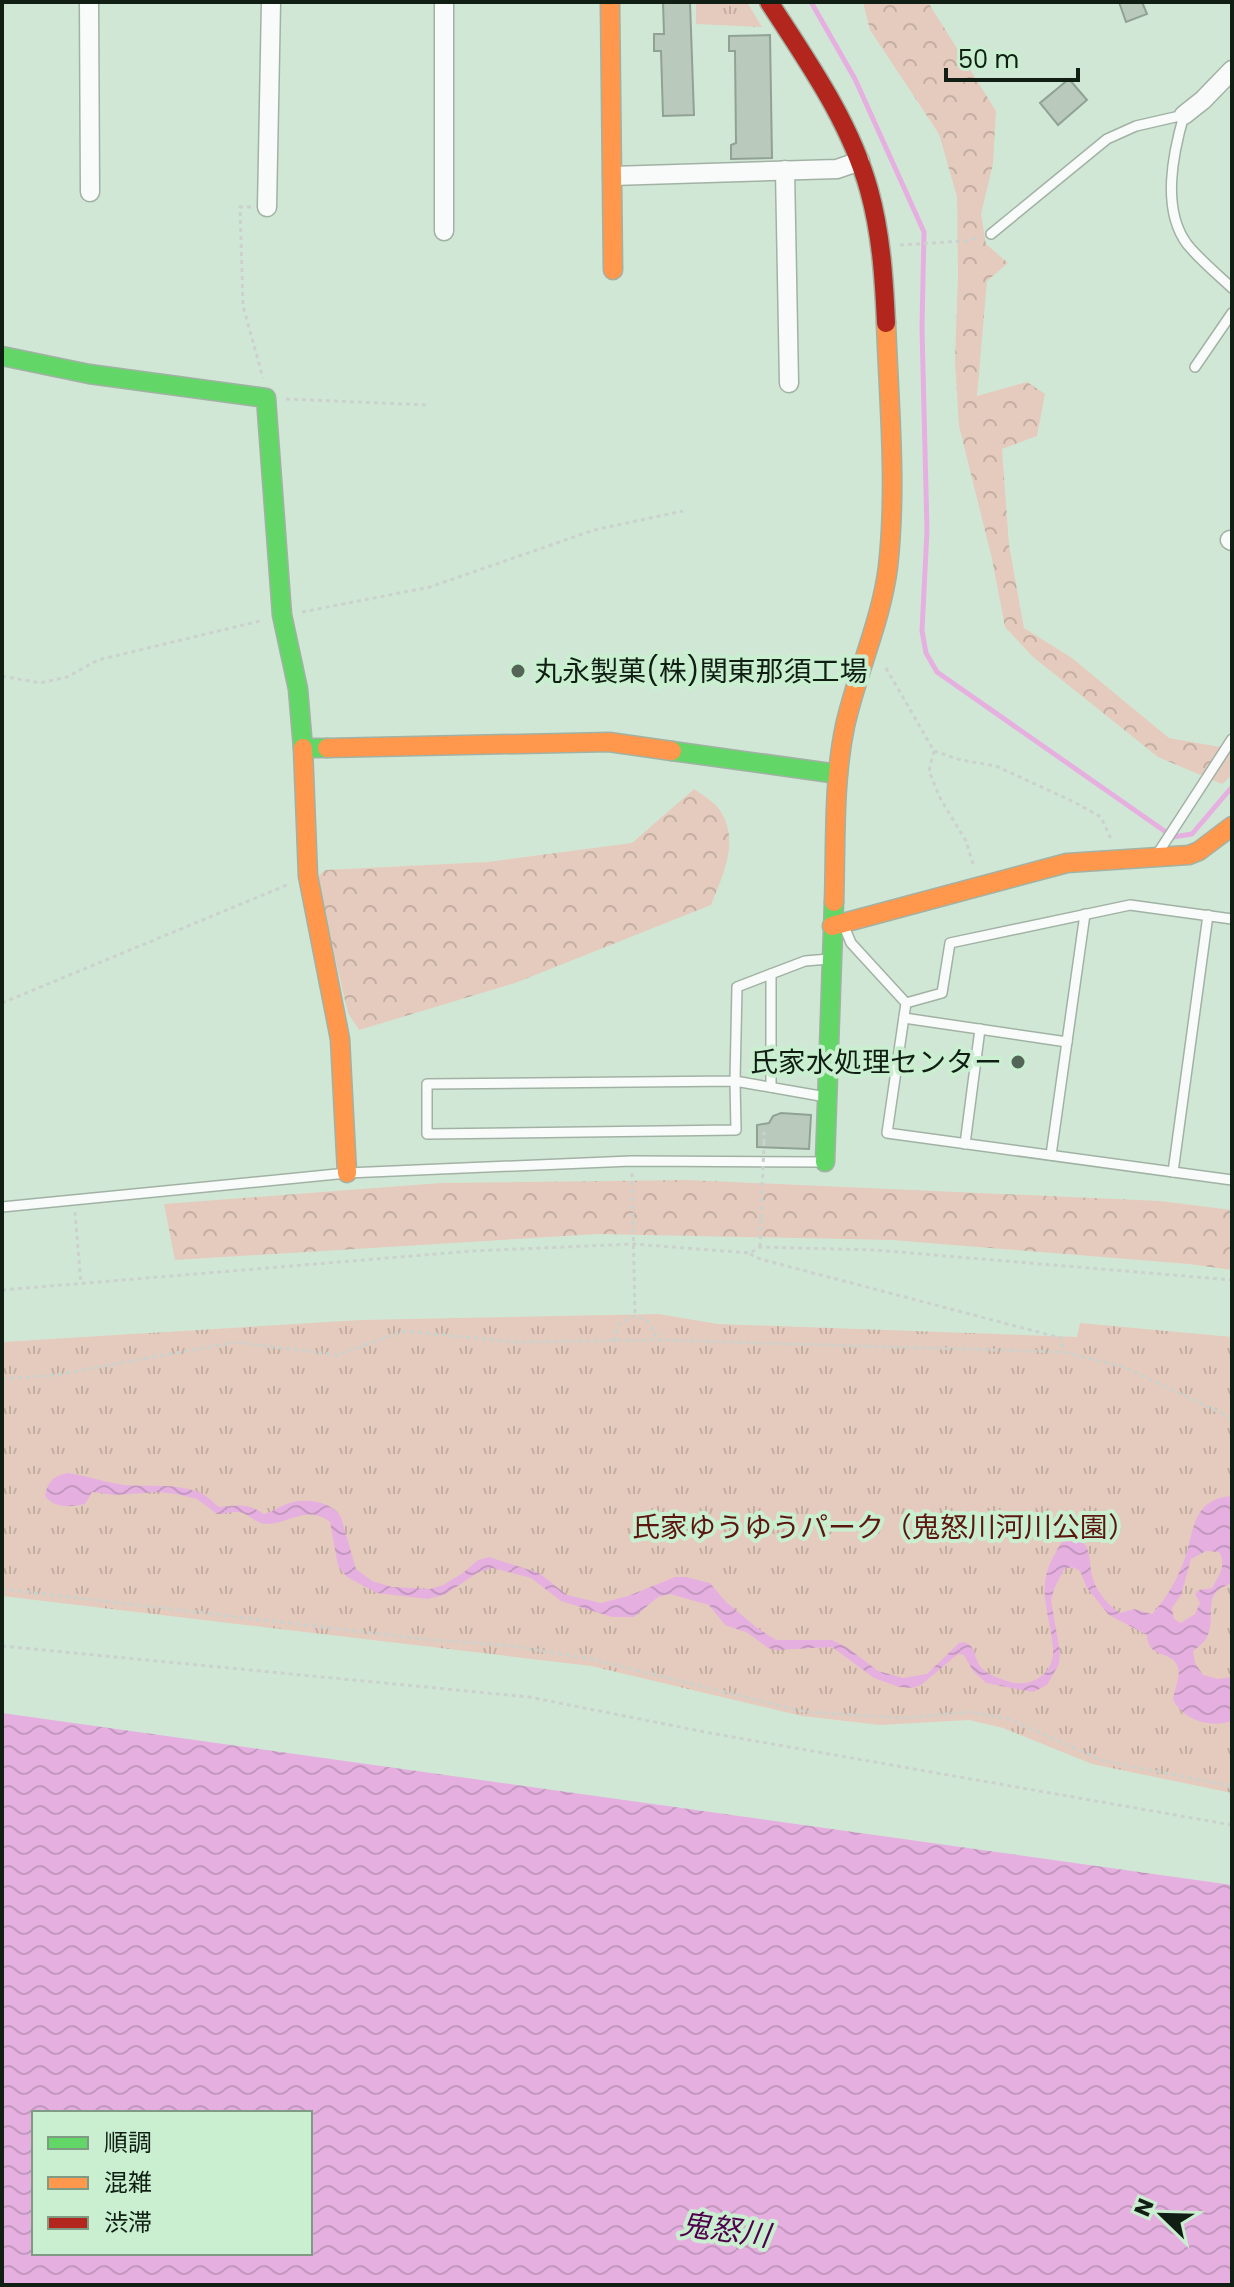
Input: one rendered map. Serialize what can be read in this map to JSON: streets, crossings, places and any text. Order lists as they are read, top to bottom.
{
  "water": ["鬼怒川"],
  "parks": ["氏家ゆうゆうパーク（鬼怒川河川公園）"],
  "places": ["丸永製菓(株)関東那須工場", "氏家水処理センター"],
  "legend": ["順調", "混雑", "渋滞"],
  "scale_bar": "50 m",
  "north": "top left"
}
